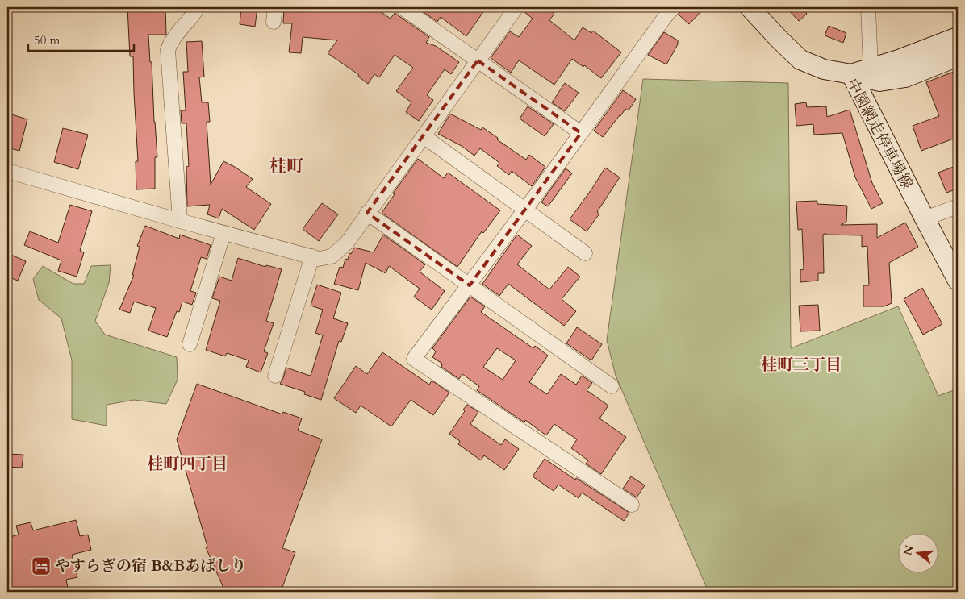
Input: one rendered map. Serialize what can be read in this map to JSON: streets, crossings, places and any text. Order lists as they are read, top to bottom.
{
  "streets": {
    "main road": ["中園網走停車場線"]
  },
  "districts": ["桂町", "桂町三丁目", "桂町四丁目"],
  "places": {
    "hotel": ["やすらぎの宿 B&Bあばしり"]
  },
  "scale_bar": "50 m",
  "north": "left"
}
